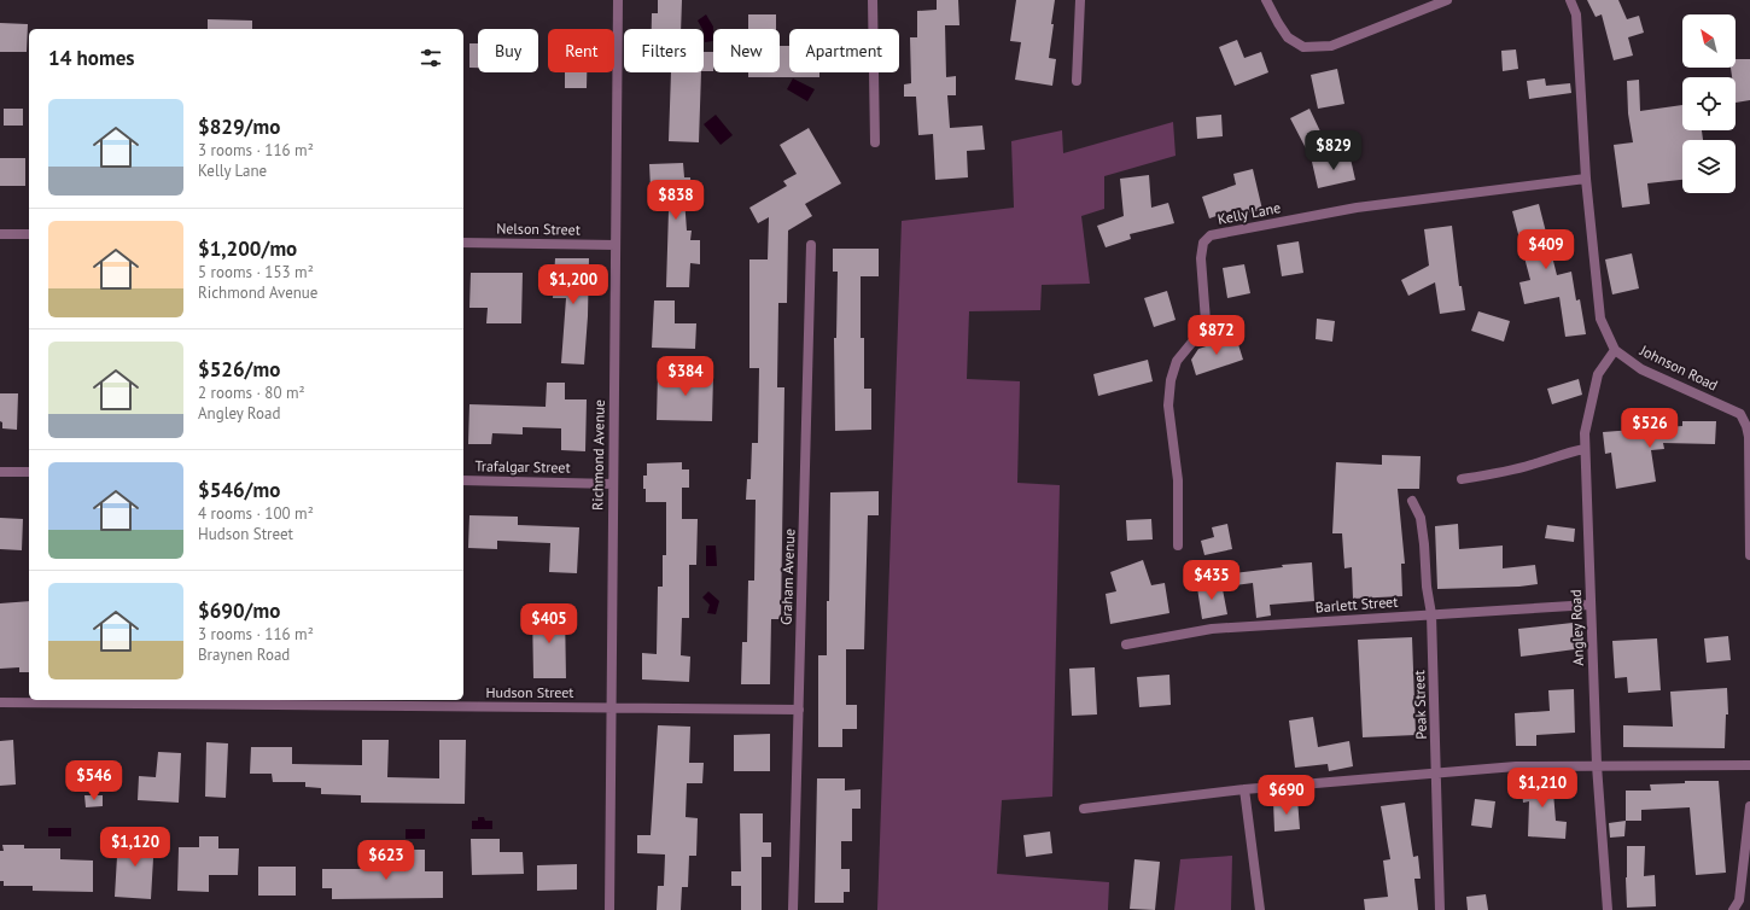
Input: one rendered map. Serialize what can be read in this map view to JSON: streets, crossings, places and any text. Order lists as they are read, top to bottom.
{
  "streets": {
    "street": [
      "Kelly Lane",
      "Nelson Street",
      "Johnson Road",
      "Richmond Avenue",
      "Trafalgar Street",
      "Graham Avenue",
      "Barlett Street",
      "Angley Road",
      "Hudson Street",
      "Peak Street"
    ]
  },
  "crossings": [
    ["Kelly Lane", "Johnson Road"],
    ["Nelson Street", "Richmond Avenue"],
    ["Johnson Road", "Angley Road"],
    ["Richmond Avenue", "Trafalgar Street"],
    ["Richmond Avenue", "Hudson Street"],
    ["Graham Avenue", "Hudson Street"],
    ["Barlett Street", "Angley Road"],
    ["Barlett Street", "Peak Street"]
  ],
  "north": "top left",
  "page": {
    "chip": [
      "Buy",
      "Rent",
      "Filters",
      "New",
      "Apartment"
    ],
    "heading": "14 homes",
    "list": [
      {
        "name": "$829/mo",
        "note": "3 rooms · 116 m² · Kelly Lane"
      },
      {
        "name": "$1,200/mo",
        "note": "5 rooms · 153 m² · Richmond Avenue"
      },
      {
        "name": "$526/mo",
        "note": "2 rooms · 80 m² · Angley Road"
      },
      {
        "name": "$546/mo",
        "note": "4 rooms · 100 m² · Hudson Street"
      },
      {
        "name": "$690/mo",
        "note": "3 rooms · 116 m² · Braynen Road"
      }
    ],
    "price": [
      "$829",
      "$838",
      "$409",
      "$1,200",
      "$872",
      "$384",
      "$526",
      "$435",
      "$405",
      "$546",
      "$1,210",
      "$690",
      "$1,120",
      "$623"
    ]
  }
}
